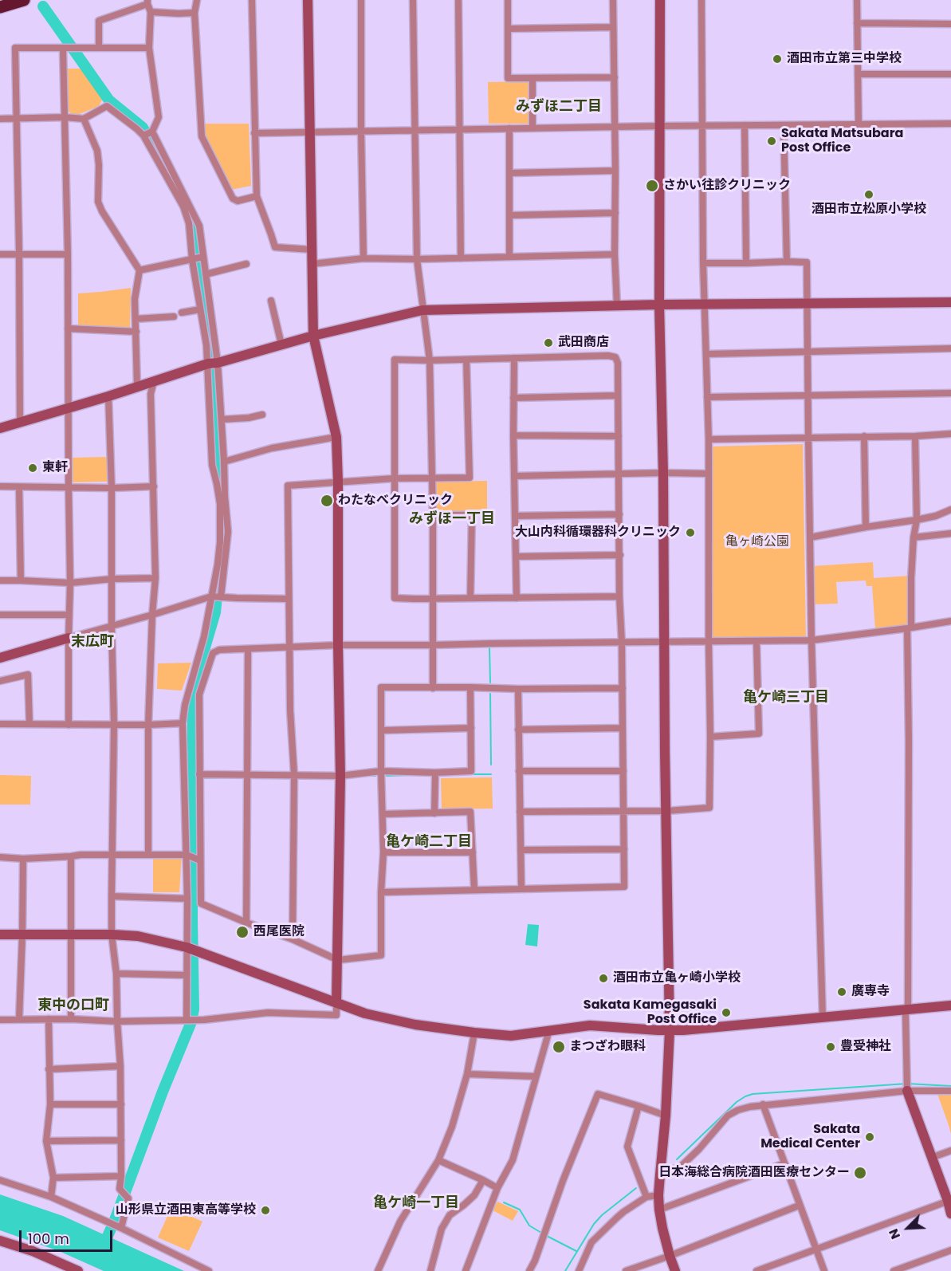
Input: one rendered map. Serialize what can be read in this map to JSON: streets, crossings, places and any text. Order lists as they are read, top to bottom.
{
  "districts": [
    "みずほ二丁目",
    "みずほ一丁目",
    "末広町",
    "亀ケ崎三丁目",
    "亀ケ崎二丁目",
    "東中の口町",
    "亀ケ崎一丁目"
  ],
  "parks": ["亀ヶ崎公園"],
  "places": [
    "酒田市立第三中学校",
    "Sakata Matsubara Post Office",
    "さかい往診クリニック",
    "酒田市立松原小学校",
    "武田商店",
    "東軒",
    "わたなべクリニック",
    "大山内科循環器科クリニック",
    "西尾医院",
    "酒田市立亀ヶ崎小学校",
    "廣専寺",
    "Sakata Kamegasaki Post Office",
    "まつざわ眼科",
    "豊受神社",
    "Sakata Medical Center",
    "日本海総合病院酒田医療センター",
    "山形県立酒田東高等学校"
  ],
  "scale_bar": "100 m",
  "north": "bottom left"
}
